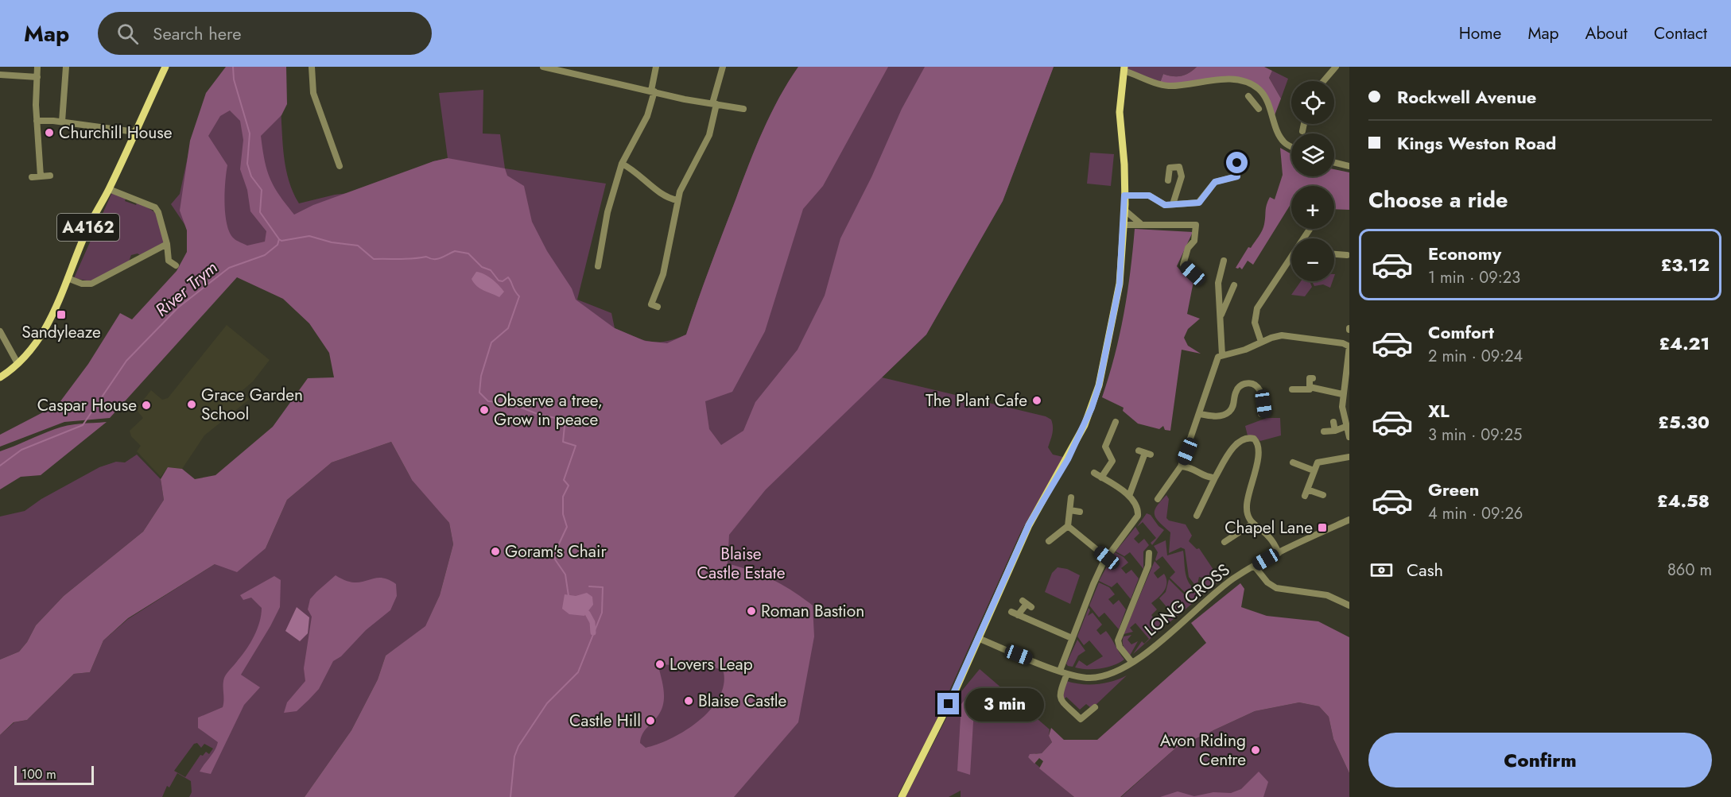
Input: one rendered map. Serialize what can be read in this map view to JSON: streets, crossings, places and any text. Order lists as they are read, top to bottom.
{
  "streets": {
    "main road": ["A4162"],
    "street": ["LONG CROSS"]
  },
  "water": ["River Trym"],
  "parks": ["Blaise Castle Estate"],
  "places": {
    "other": [
      "Churchill House",
      "The Plant Cafe",
      "Grace Garden School",
      "Caspar House",
      "Observe a tree, Grow in peace",
      "Goram's Chair",
      "Roman Bastion",
      "Lovers Leap",
      "Blaise Castle",
      "Castle Hill",
      "Avon Riding Centre"
    ],
    "transit": ["Sandyleaze", "Chapel Lane"]
  },
  "scale_bar": "100 m",
  "page": {
    "header": "Map",
    "search": "Search here",
    "nav": [
      "Home",
      "Map",
      "About",
      "Contact"
    ],
    "banner": ["Rockwell Avenue", "Kings Weston Road"],
    "map_buttons": ["+", "−"],
    "heading": "Choose a ride",
    "list": [
      {
        "name": "Economy",
        "note": "1 min · 09:23",
        "value": "£3.12"
      },
      {
        "name": "Comfort",
        "note": "2 min · 09:24",
        "value": "£4.21"
      },
      {
        "name": "XL",
        "note": "3 min · 09:25",
        "value": "£5.30"
      },
      {
        "name": "Green",
        "note": "4 min · 09:26",
        "value": "£4.58"
      }
    ],
    "pay": ["Cash", "860 m"],
    "bubble": "3 min",
    "buttons": "Confirm",
    "scale": "100 m"
  }
}
